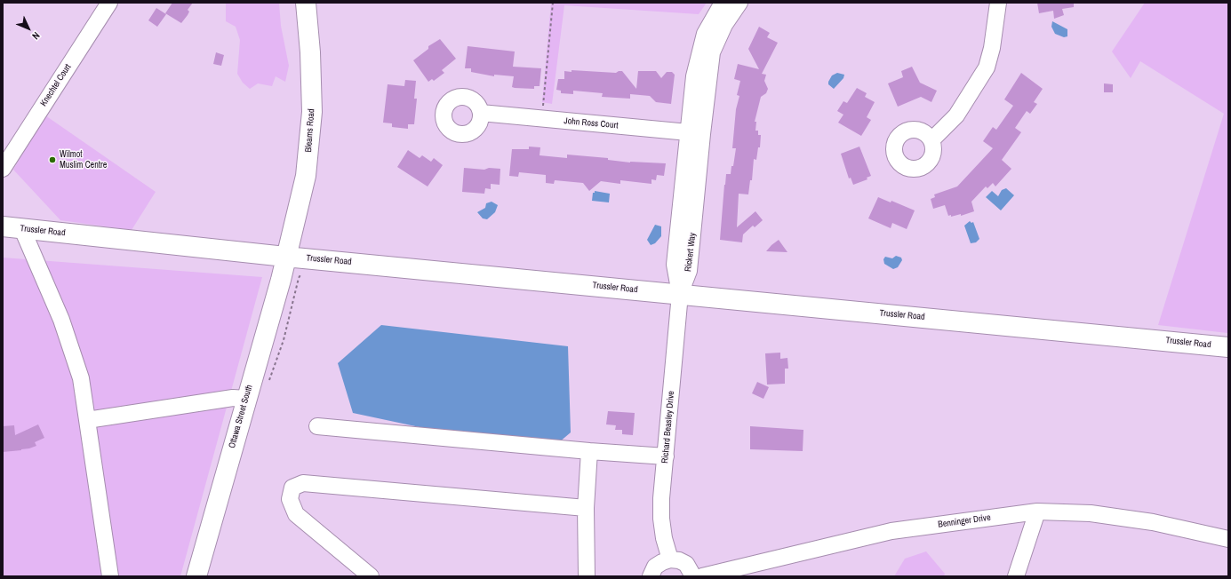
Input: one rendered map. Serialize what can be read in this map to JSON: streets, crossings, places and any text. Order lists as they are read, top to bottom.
{
  "streets": {
    "main road": ["Bleams Road", "Trussler Road", "Ottawa Street South"],
    "street": [
      "Knechtel Court",
      "John Ross Court",
      "Rickert Way",
      "Richard Beasley Drive",
      "Benninger Drive"
    ]
  },
  "crossings": [
    ["John Ross Court", "Rickert Way"],
    ["Bleams Road", "Trussler Road"],
    ["Bleams Road", "Ottawa Street South"],
    ["Trussler Road", "Rickert Way"],
    ["Trussler Road", "Ottawa Street South"],
    ["Trussler Road", "Richard Beasley Drive"],
    ["Rickert Way", "Richard Beasley Drive"]
  ],
  "places": ["Wilmot Muslim Centre"],
  "north": "bottom right"
}
